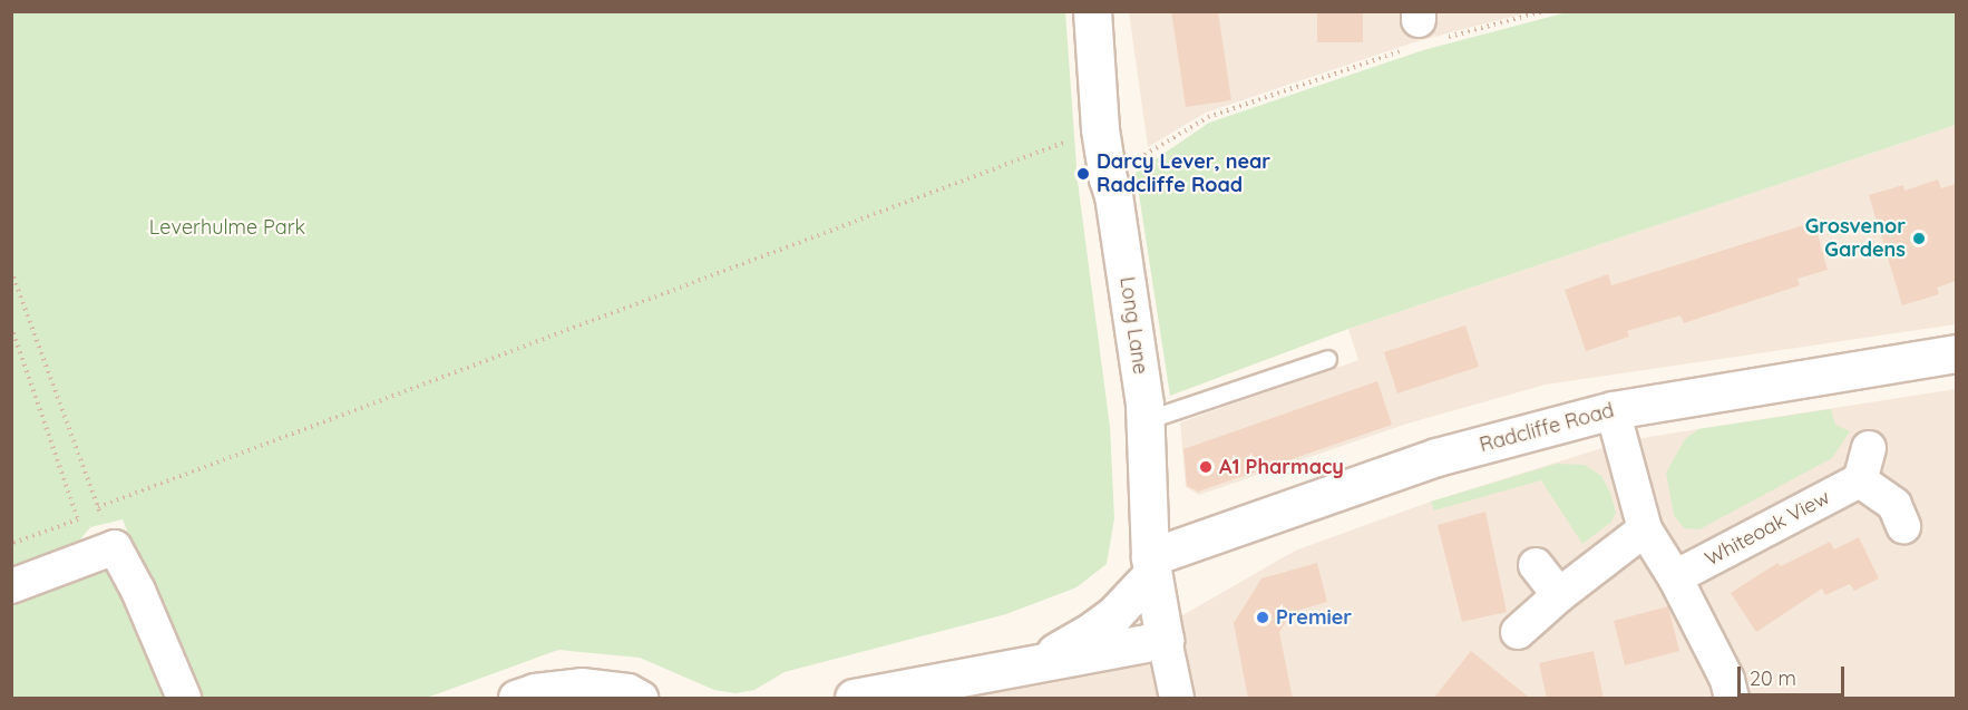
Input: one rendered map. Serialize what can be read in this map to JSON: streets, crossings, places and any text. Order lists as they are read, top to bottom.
{
  "streets": {
    "main road": ["Long Lane", "Radcliffe Road"],
    "street": ["Whiteoak View"]
  },
  "crossings": [
    ["Long Lane", "Radcliffe Road"]
  ],
  "parks": ["Leverhulme Park"],
  "places": [
    "Darcy Lever, near Radcliffe Road",
    "Grosvenor Gardens",
    "A1 Pharmacy",
    "Premier"
  ],
  "scale_bar": "20 m"
}
